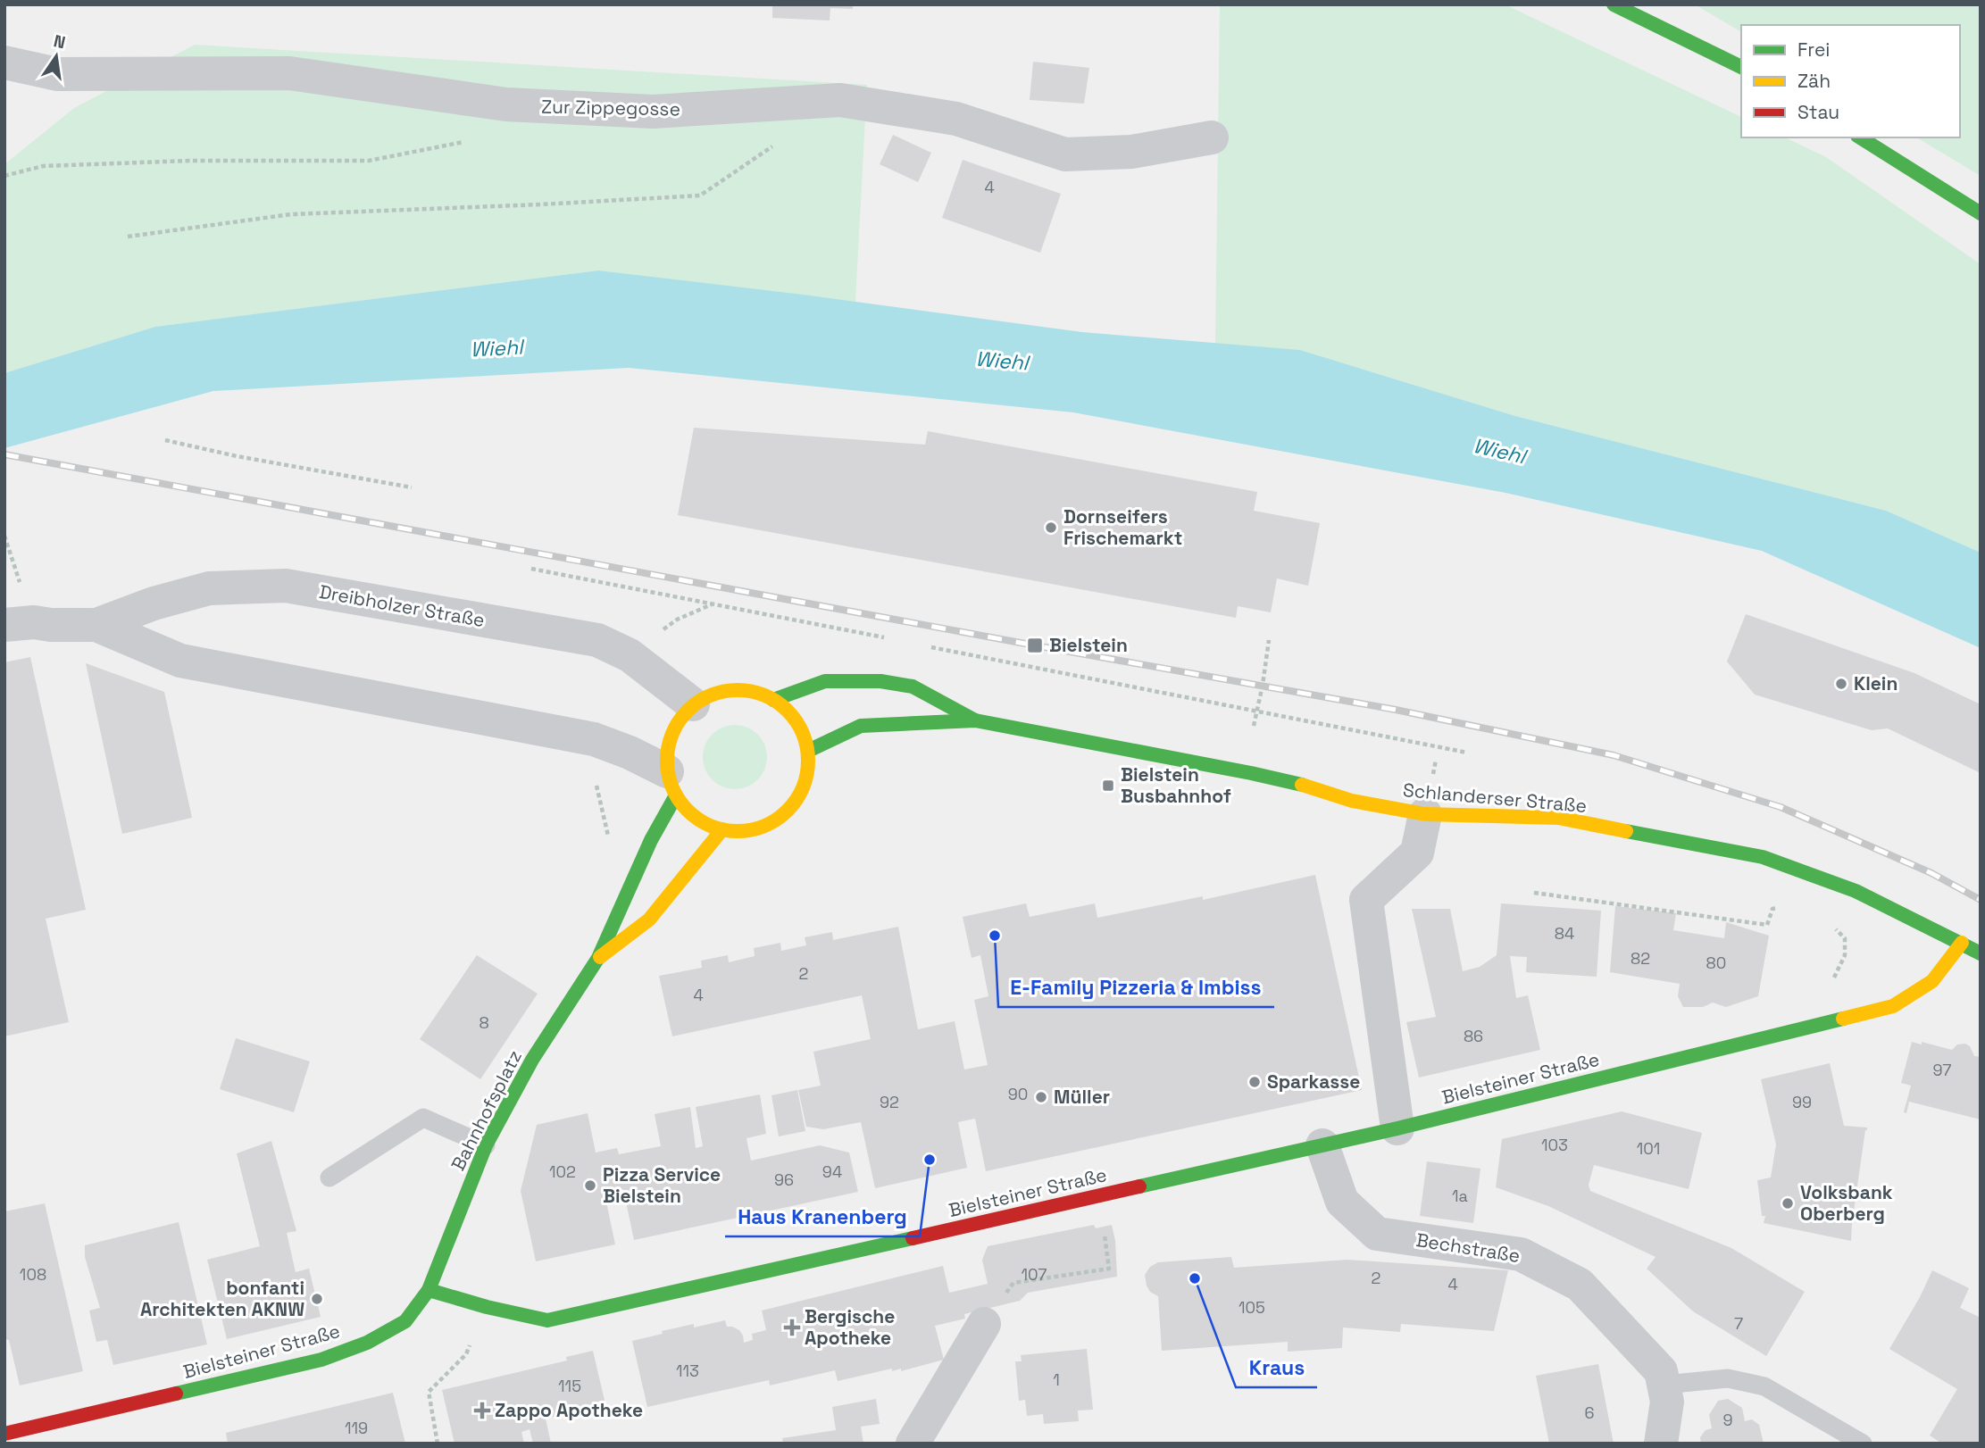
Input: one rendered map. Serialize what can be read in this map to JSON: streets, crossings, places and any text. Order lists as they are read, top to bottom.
{
  "streets": {
    "street": [
      "Zur Zippegosse",
      "Dreibholzer Straße",
      "Schlanderser Straße",
      "Bielsteiner Straße",
      "Bahnhofsplatz",
      "Bechstraße"
    ]
  },
  "crossings": [
    ["Dreibholzer Straße", "Schlanderser Straße"],
    ["Dreibholzer Straße", "Bahnhofsplatz"],
    ["Schlanderser Straße", "Bielsteiner Straße"],
    ["Schlanderser Straße", "Bahnhofsplatz"],
    ["Bielsteiner Straße", "Bahnhofsplatz"],
    ["Bielsteiner Straße", "Bechstraße"]
  ],
  "water": ["Wiehl"],
  "places": {
    "other": [
      "Dornseifers Frischemarkt",
      "Klein",
      "E-Family Pizzeria & Imbiss",
      "Sparkasse",
      "Müller",
      "Haus Kranenberg",
      "Pizza Service Bielstein",
      "Volksbank Oberberg",
      "Kraus",
      "bonfanti Architekten AKNW"
    ],
    "transit": ["Bielstein", "Bielstein Busbahnhof"],
    "health": ["Bergische Apotheke", "Zappo Apotheke"]
  },
  "house_numbers": [
    "4",
    "84",
    "82",
    "80",
    "2",
    "4",
    "8",
    "86",
    "97",
    "90",
    "92",
    "99",
    "103",
    "101",
    "102",
    "94",
    "96",
    "1a",
    "108",
    "107",
    "2",
    "4",
    "105",
    "7",
    "113",
    "1",
    "115",
    "6",
    "9",
    "119"
  ],
  "legend": ["Frei", "Zäh", "Stau"],
  "north": "top"
}
